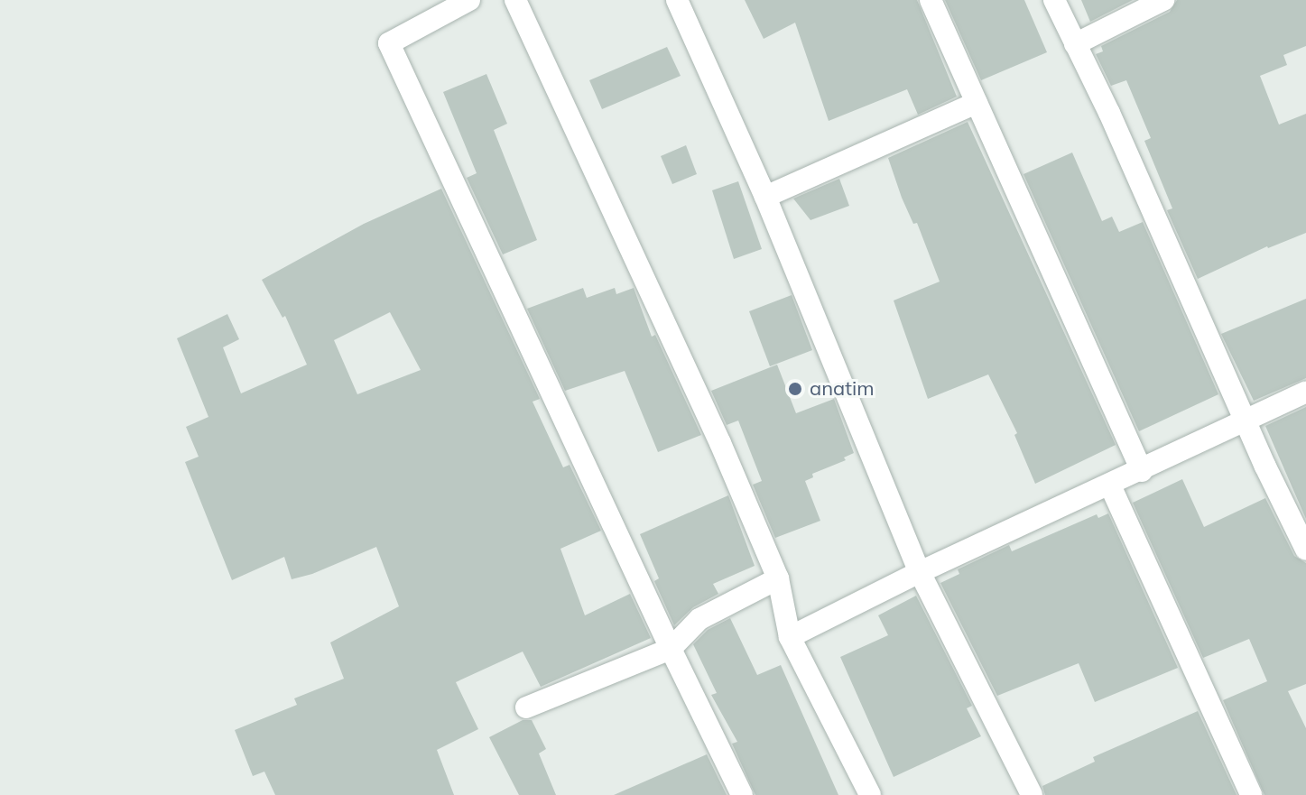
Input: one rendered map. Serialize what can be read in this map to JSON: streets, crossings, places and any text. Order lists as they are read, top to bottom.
{
  "places": ["anatim"]
}
